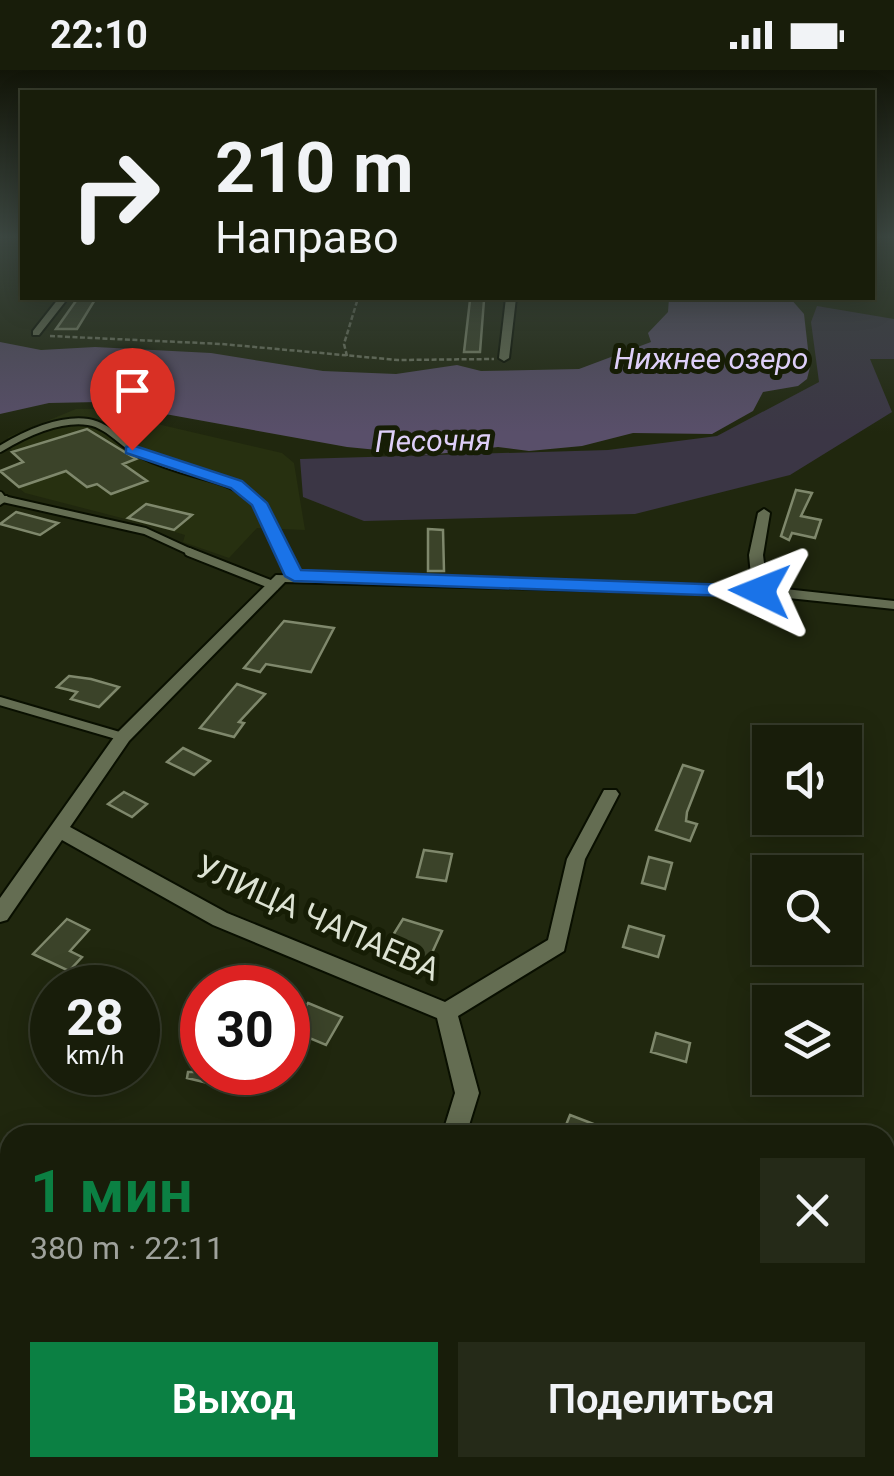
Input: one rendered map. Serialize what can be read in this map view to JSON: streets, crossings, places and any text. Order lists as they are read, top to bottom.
{
  "streets": {
    "street": ["УЛИЦА ЧАПАЕВА"]
  },
  "water": ["Нижнее озеро", "Песочня"],
  "page": {
    "status": "22:10",
    "turn": ["210 m", "Направо"],
    "speed": "28 km/h",
    "limit": "30",
    "heading": ["1 мин", "380 m · 22:11"],
    "buttons": ["Выход", "Поделиться"]
  }
}
